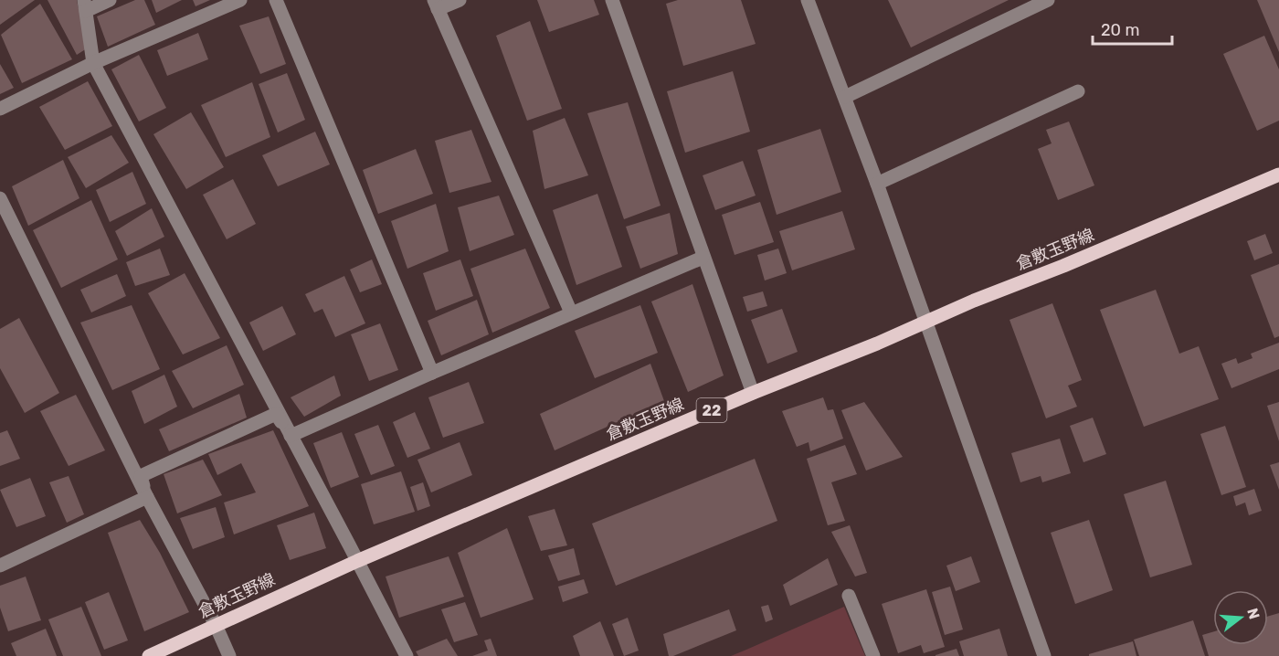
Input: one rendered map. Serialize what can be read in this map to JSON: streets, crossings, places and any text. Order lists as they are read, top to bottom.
{
  "streets": {
    "main road": ["倉敷玉野線", "22"]
  },
  "scale_bar": "20 m",
  "north": "right"
}
